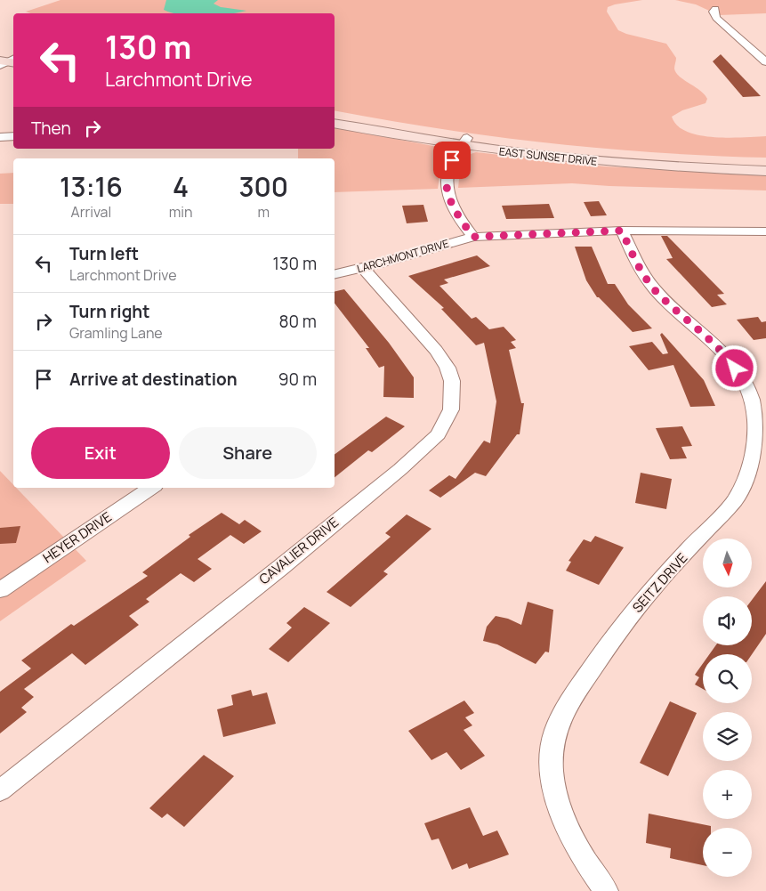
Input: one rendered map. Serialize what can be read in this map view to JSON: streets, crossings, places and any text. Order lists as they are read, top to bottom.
{
  "streets": {
    "main road": ["EAST SUNSET DRIVE"],
    "street": [
      "LARCHMONT DRIVE",
      "HEYER DRIVE",
      "CAVALIER DRIVE",
      "SEITZ DRIVE"
    ]
  },
  "crossings": [
    ["LARCHMONT DRIVE", "CAVALIER DRIVE"],
    ["LARCHMONT DRIVE", "SEITZ DRIVE"]
  ],
  "north": "bottom",
  "page": {
    "turn": ["130 m", "Larchmont Drive"],
    "then": "Then",
    "eta": [
      "13:16",
      "Arrival",
      "4",
      "min",
      "300",
      "m"
    ],
    "list": [
      {
        "name": "Turn left",
        "note": "Larchmont Drive",
        "value": "130 m"
      },
      {
        "name": "Turn right",
        "note": "Gramling Lane",
        "value": "80 m"
      },
      {
        "name": "Arrive at destination",
        "value": "90 m"
      }
    ],
    "buttons": ["Exit", "Share"],
    "map_buttons": ["+", "−"]
  }
}
